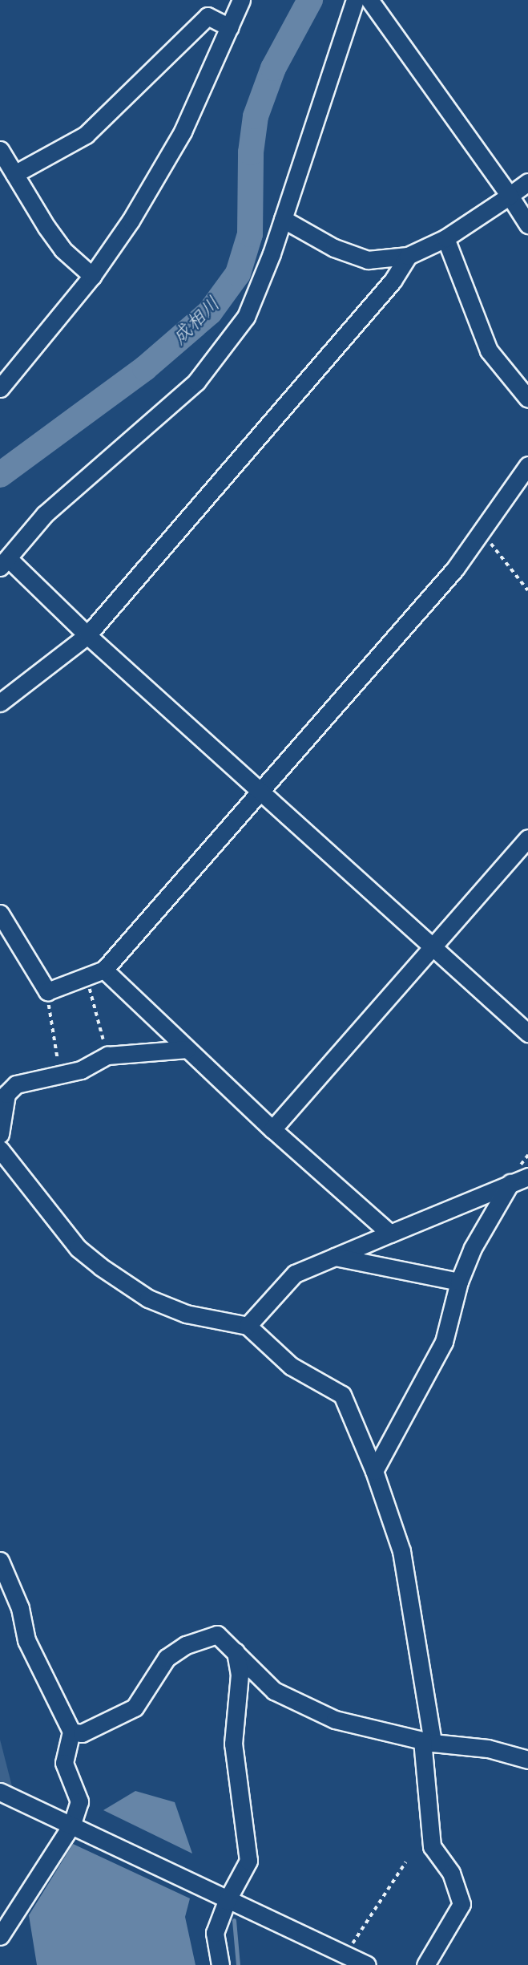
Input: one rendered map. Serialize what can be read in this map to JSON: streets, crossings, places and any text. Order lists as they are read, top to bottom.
{
  "water": ["成相川"]
}
